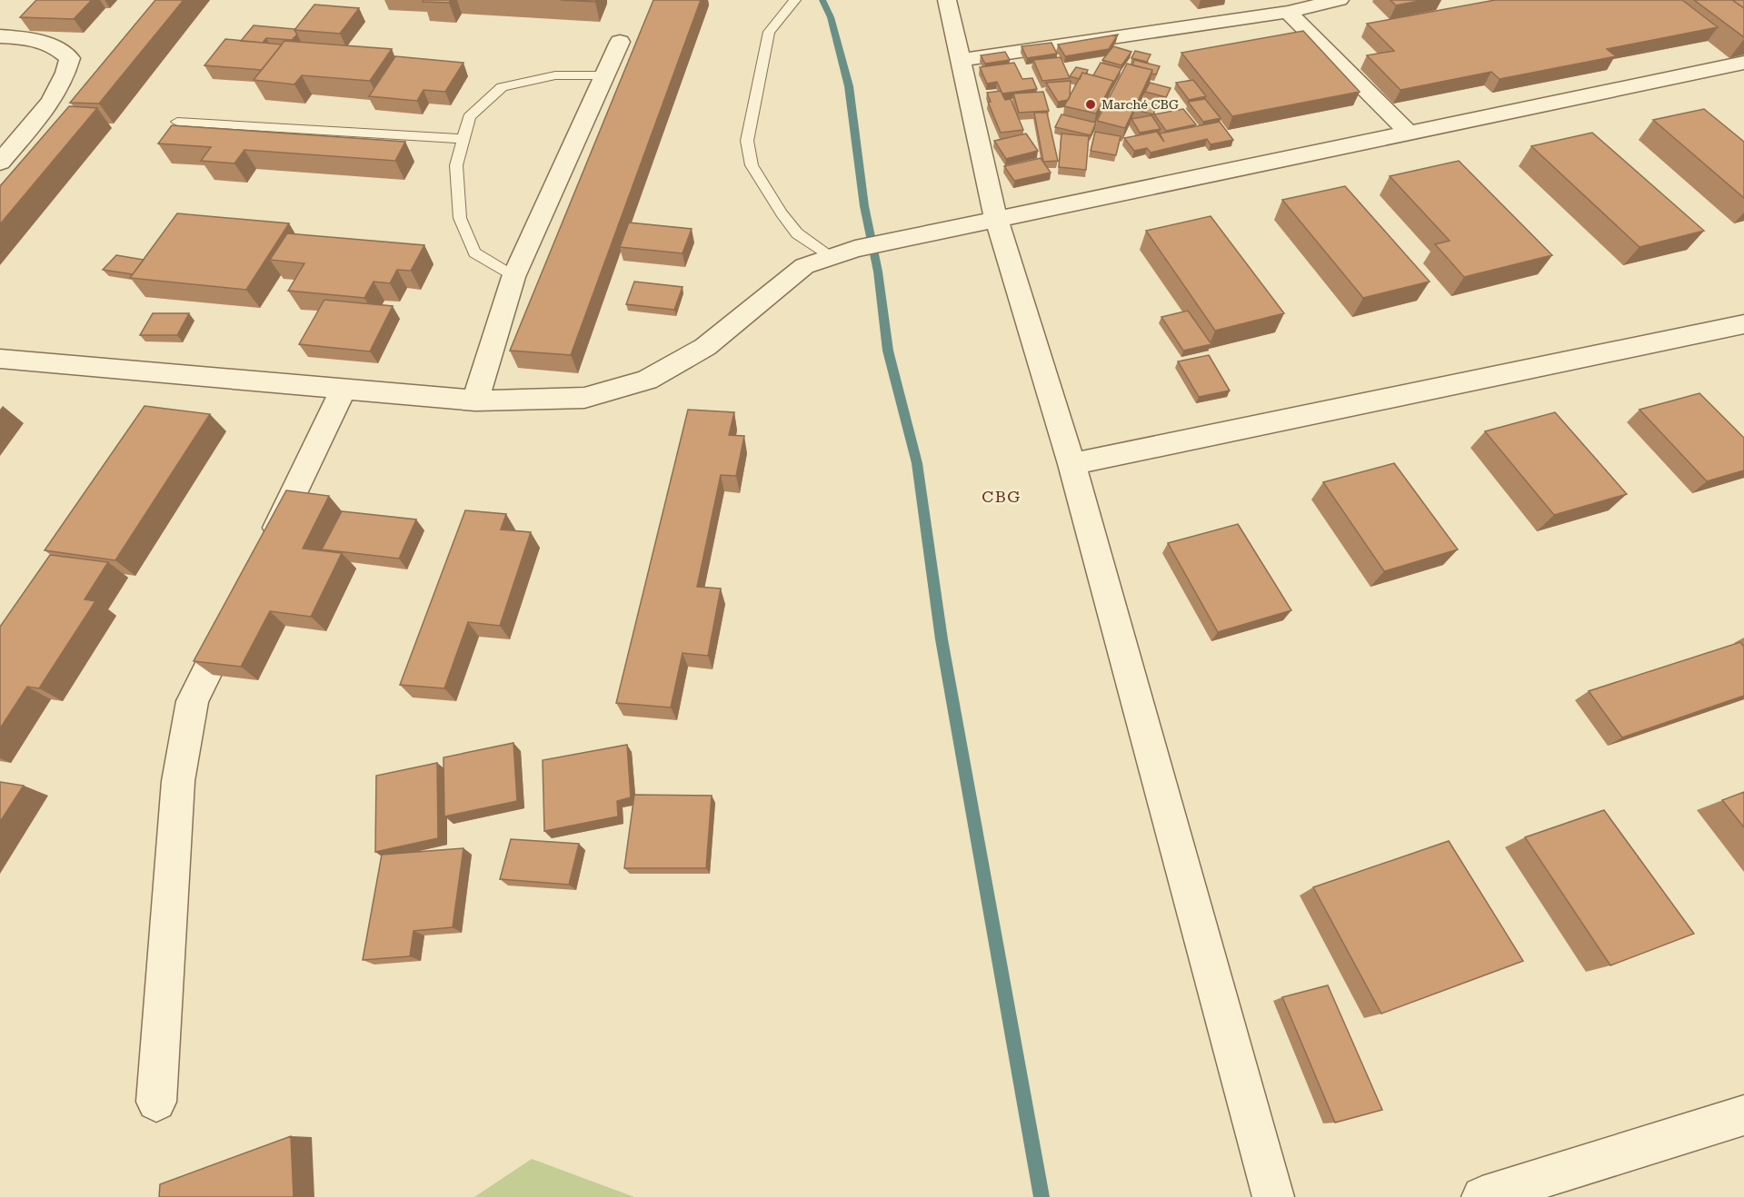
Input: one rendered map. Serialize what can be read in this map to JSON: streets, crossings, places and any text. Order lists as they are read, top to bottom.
{
  "districts": ["CBG"],
  "places": ["Marché CBG"]
}
